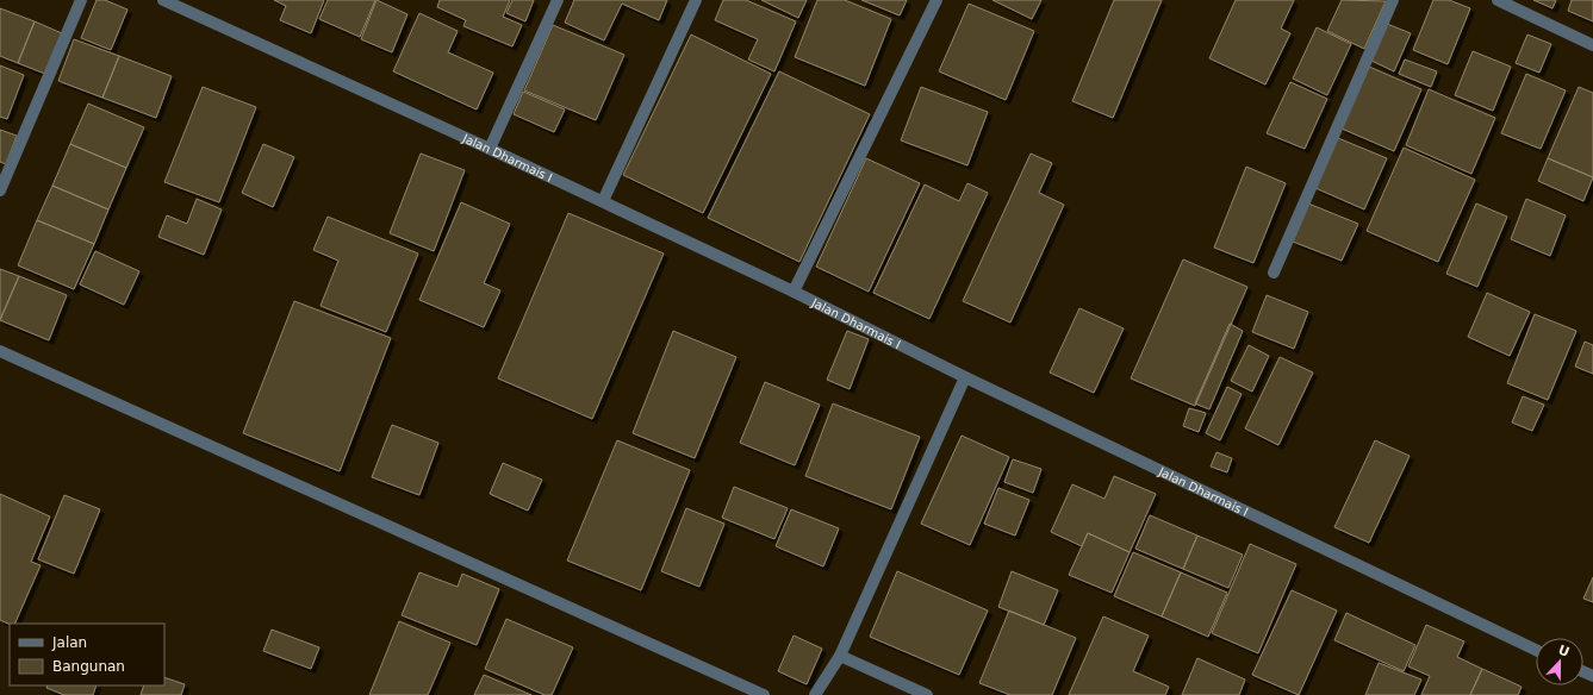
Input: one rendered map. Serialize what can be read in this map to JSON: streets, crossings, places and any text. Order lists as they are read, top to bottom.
{
  "streets": {
    "street": ["Jalan Dharmais I"]
  },
  "legend": ["Jalan", "Bangunan"],
  "north": "top"
}
